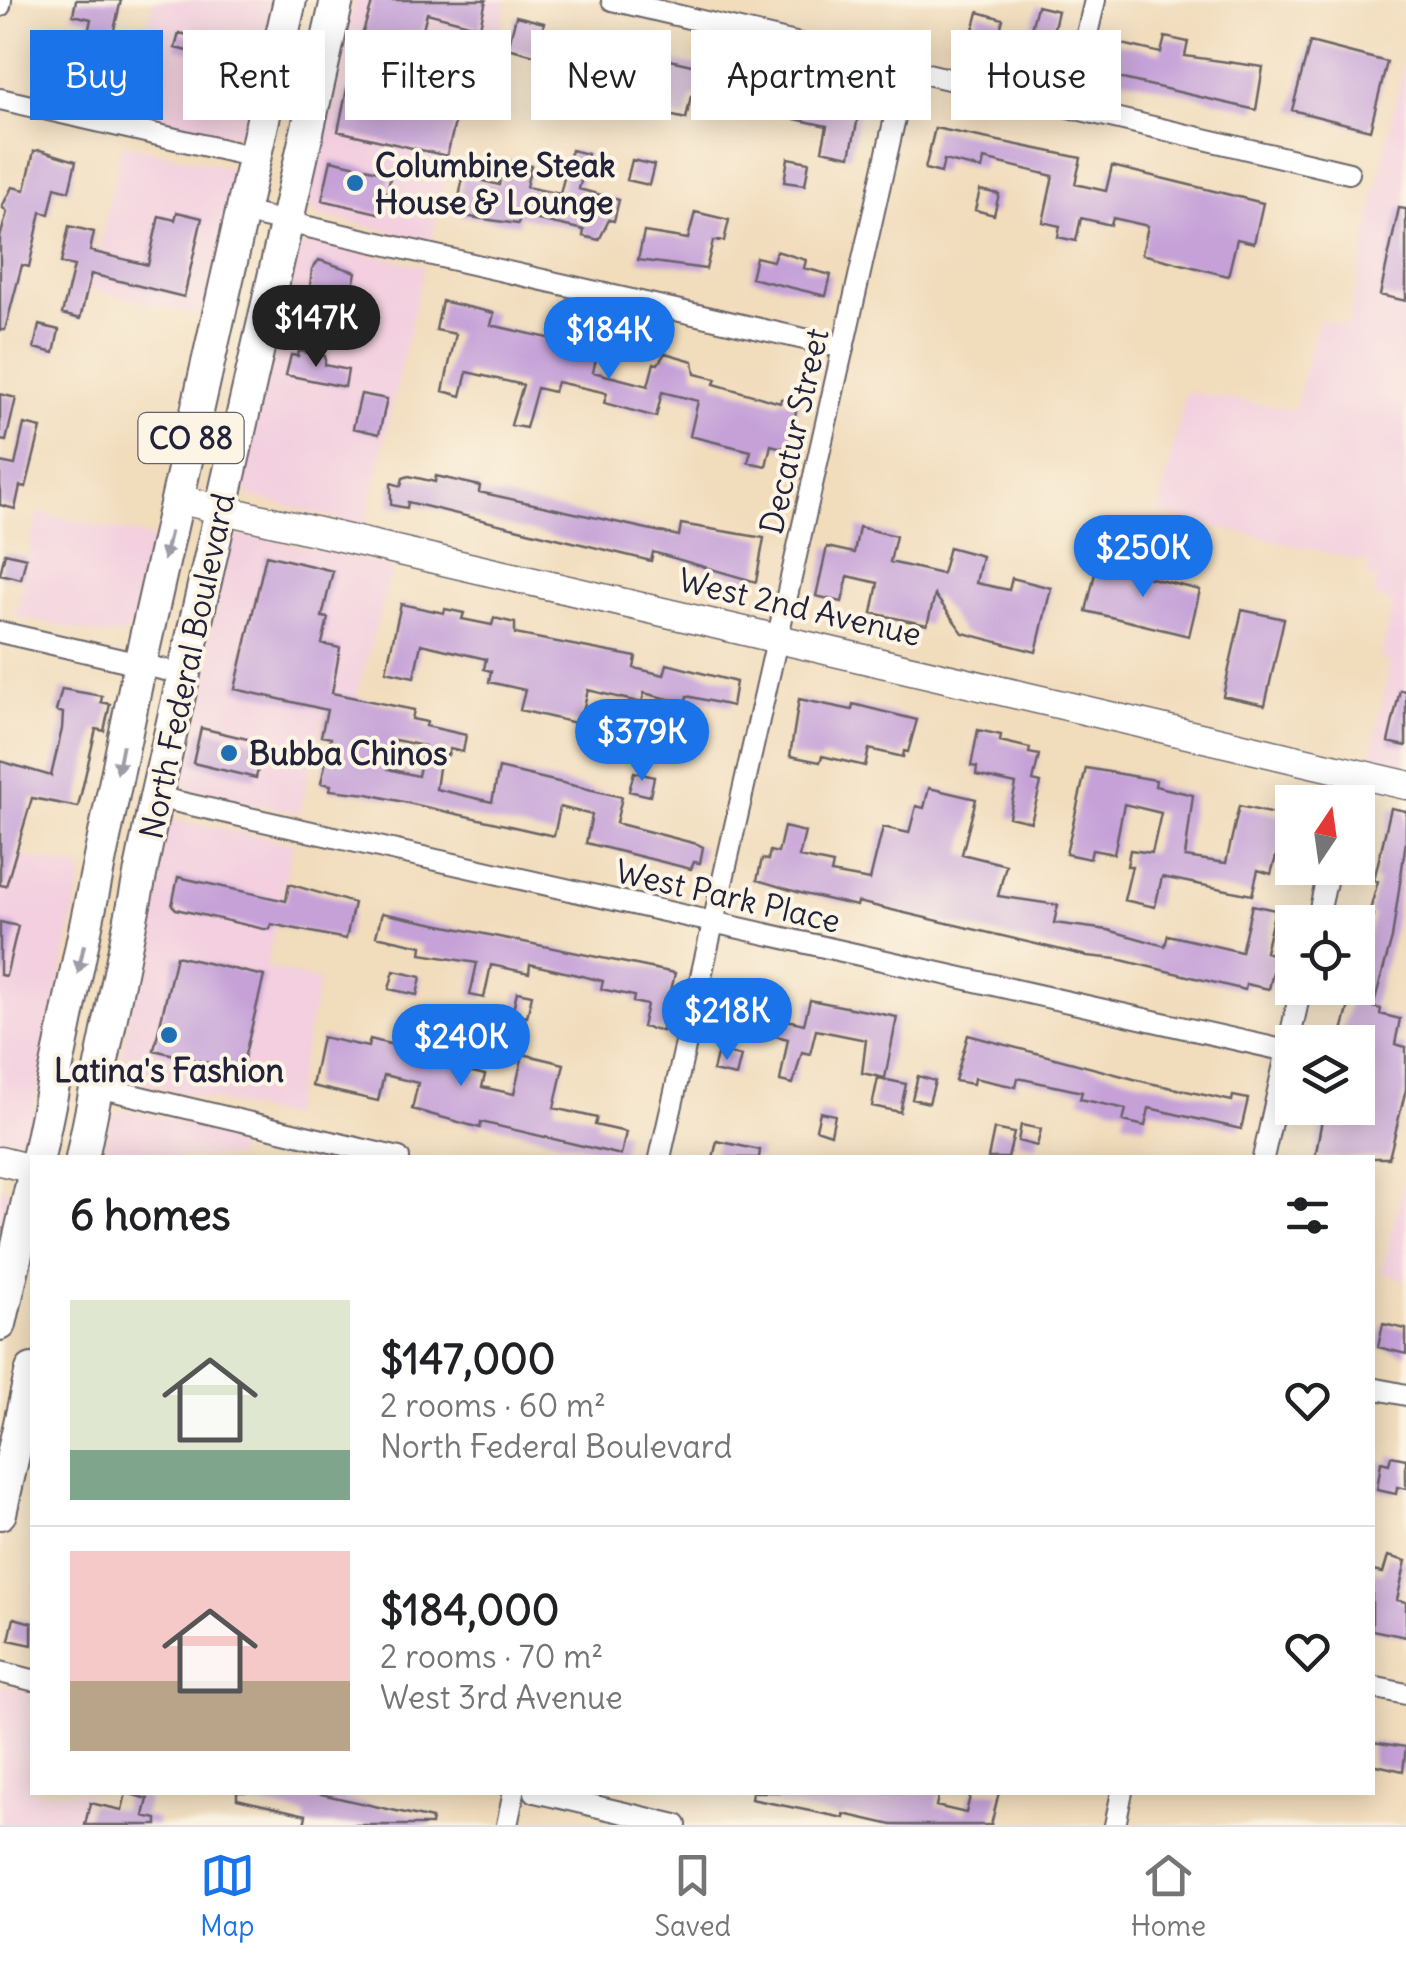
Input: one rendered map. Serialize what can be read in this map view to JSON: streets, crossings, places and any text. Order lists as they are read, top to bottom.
{
  "streets": {
    "main road": ["CO 88", "North Federal Boulevard"],
    "street": ["Decatur Street", "West 2nd Avenue", "West Park Place"]
  },
  "crossings": [
    ["Decatur Street", "West 2nd Avenue"],
    ["Decatur Street", "West Park Place"],
    ["West 2nd Avenue", "North Federal Boulevard"],
    ["North Federal Boulevard", "West Park Place"]
  ],
  "places": ["Columbine Steak House & Lounge", "Bubba Chinos", "Latina's Fashion"],
  "north": "top",
  "page": {
    "chip": [
      "Buy",
      "Rent",
      "Filters",
      "New",
      "Apartment",
      "House"
    ],
    "price": [
      "$147K",
      "$184K",
      "$250K",
      "$379K",
      "$218K",
      "$240K"
    ],
    "heading": "6 homes",
    "list": [
      {
        "name": "$147,000",
        "note": "2 rooms · 60 m² · North Federal Boulevard"
      },
      {
        "name": "$184,000",
        "note": "2 rooms · 70 m² · West 3rd Avenue"
      }
    ],
    "tabs": ["Map", "Saved", "Home"]
  }
}
